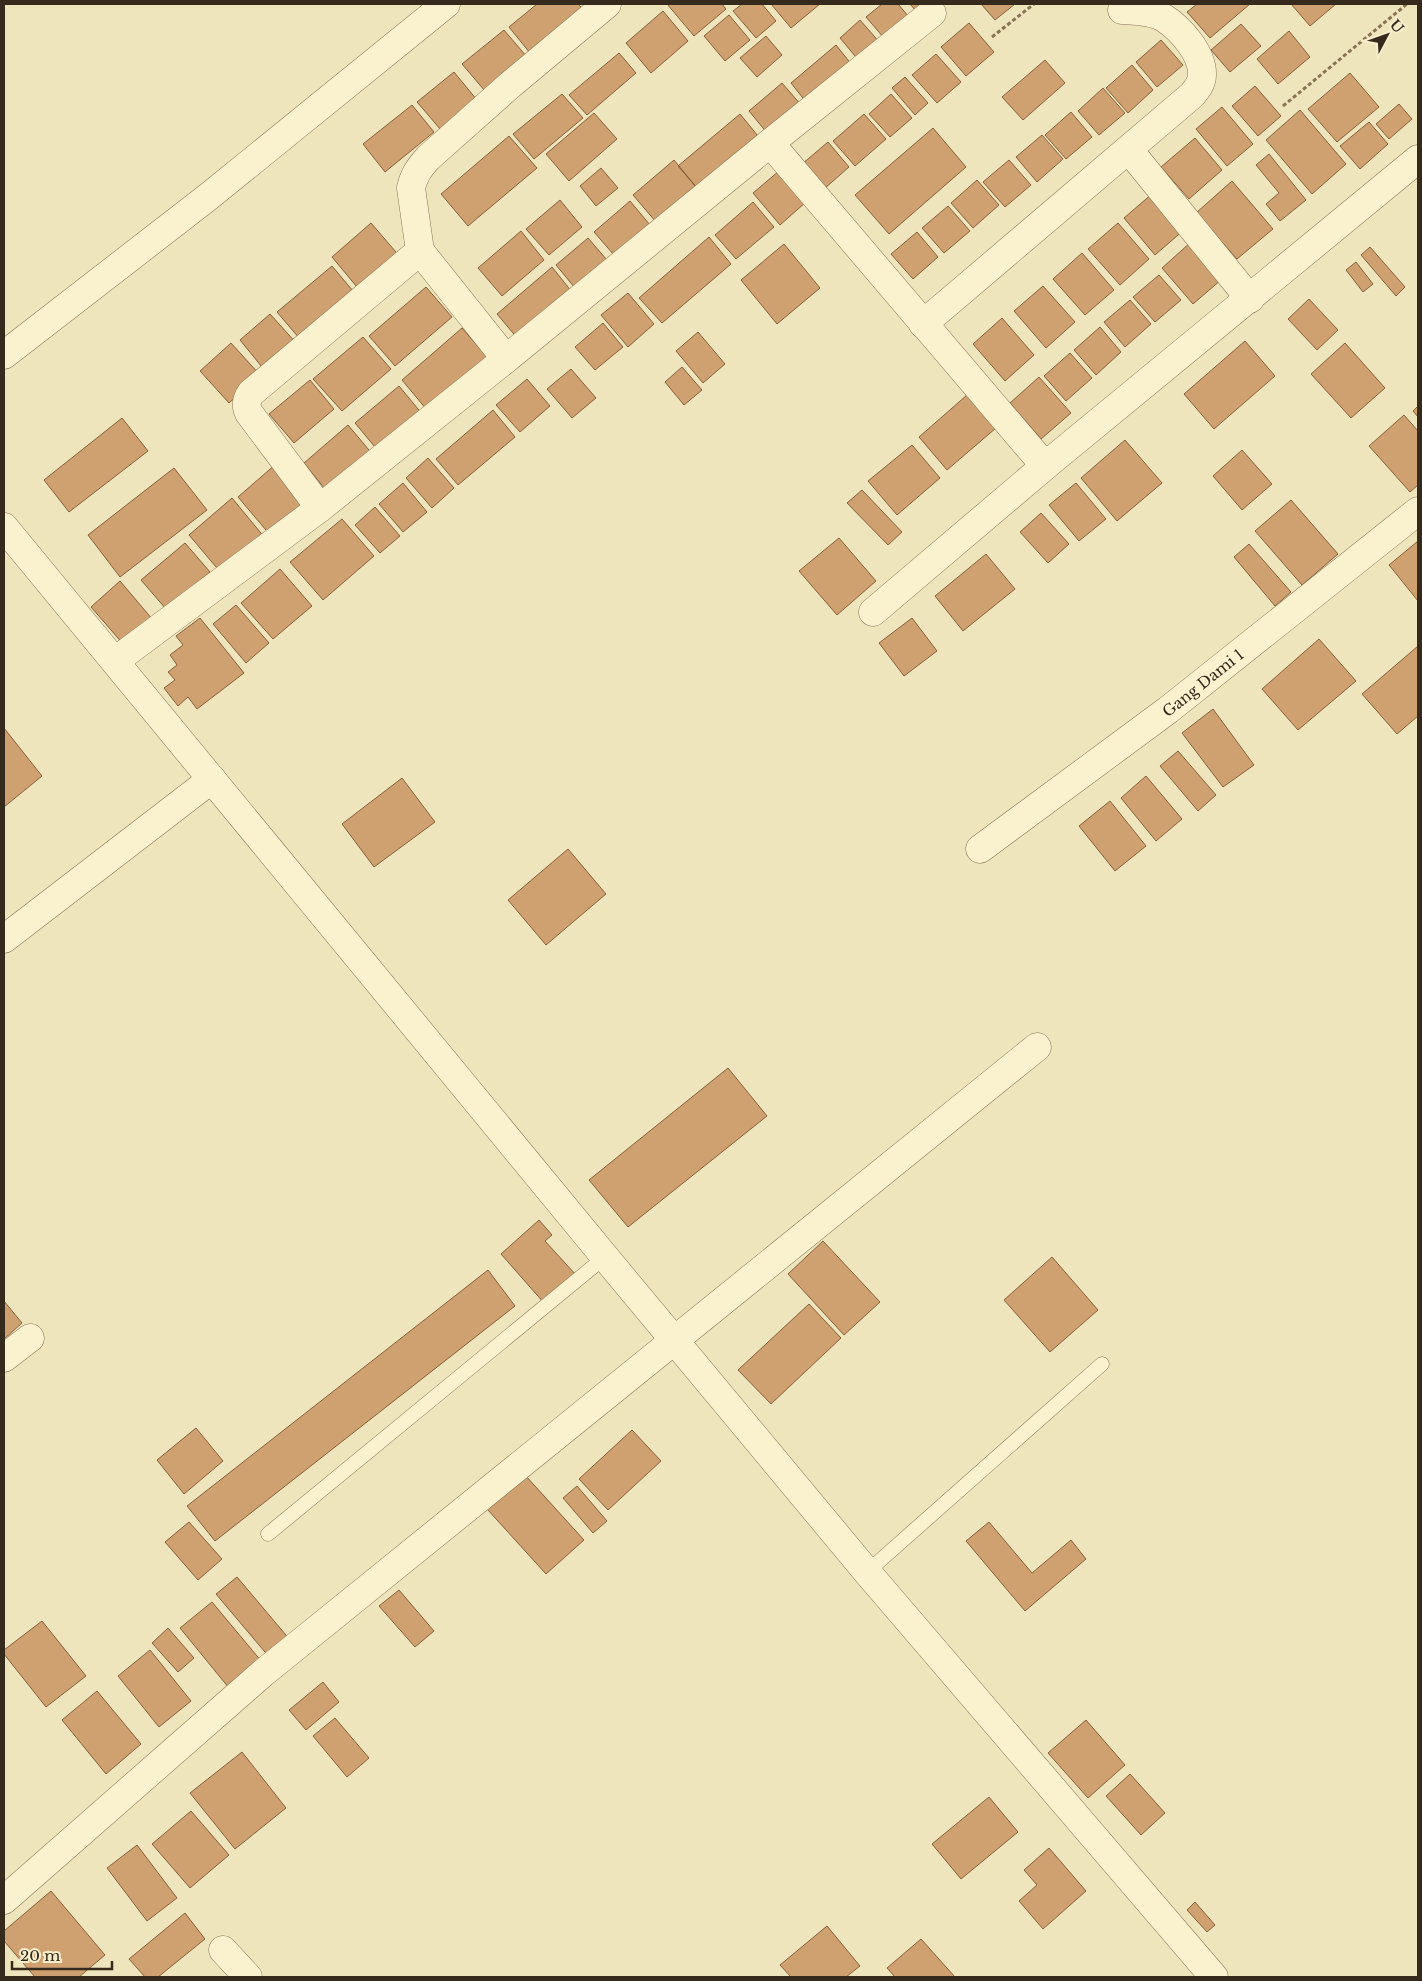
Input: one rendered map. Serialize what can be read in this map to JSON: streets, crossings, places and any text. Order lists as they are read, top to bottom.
{
  "streets": {
    "street": ["Gang Dami 1"]
  },
  "scale_bar": "20 m",
  "north": "top right"
}
